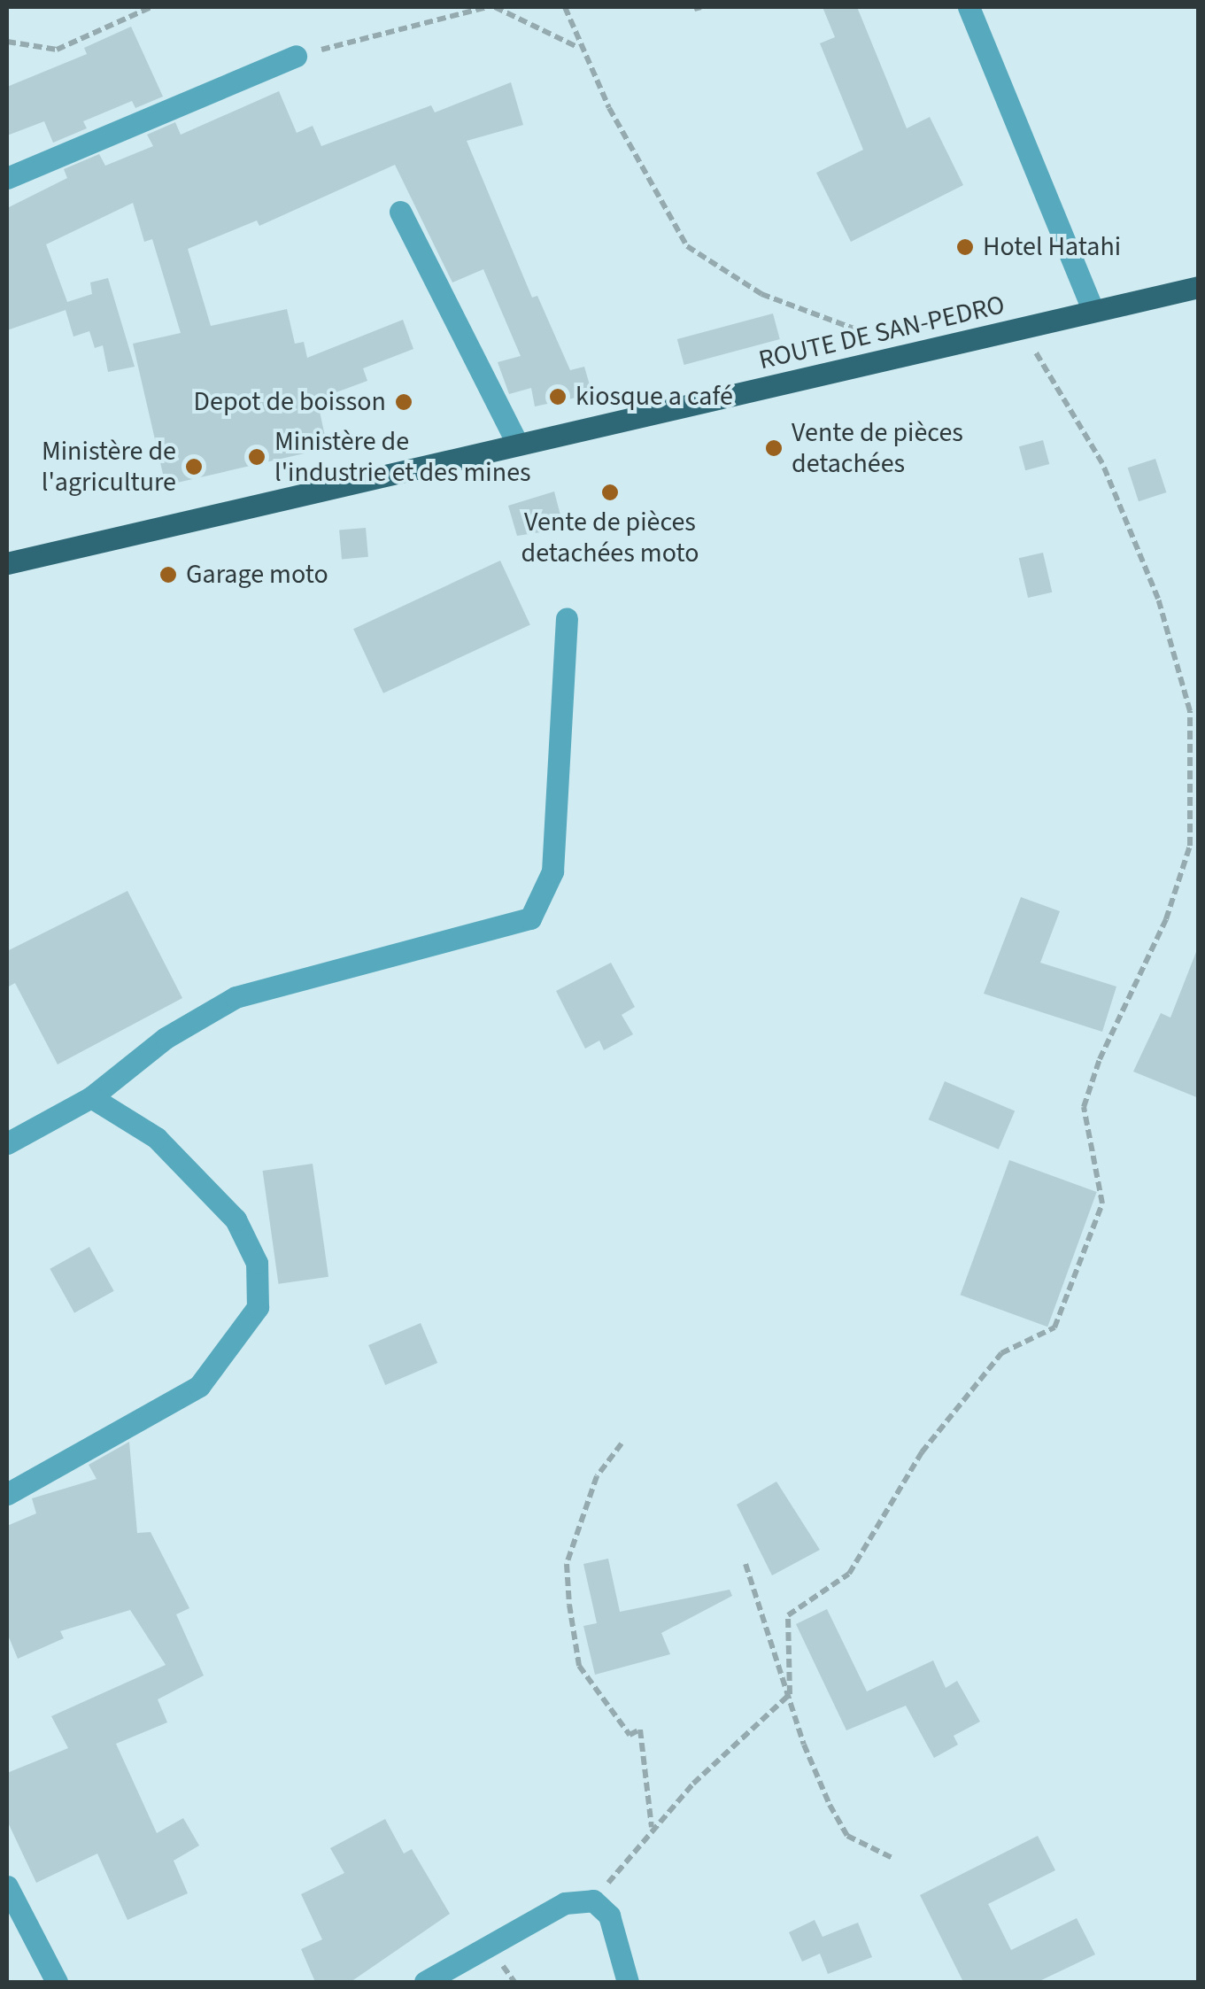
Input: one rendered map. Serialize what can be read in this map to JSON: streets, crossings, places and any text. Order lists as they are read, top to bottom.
{
  "streets": {
    "main road": ["ROUTE DE SAN-PEDRO"]
  },
  "places": [
    "Hotel Hatahi",
    "kiosque a café",
    "Depot de boisson",
    "Vente de pièces detachées",
    "Ministère de l'industrie et des mines",
    "Ministère de l'agriculture",
    "Vente de pièces detachées moto",
    "Garage moto"
  ]
}
